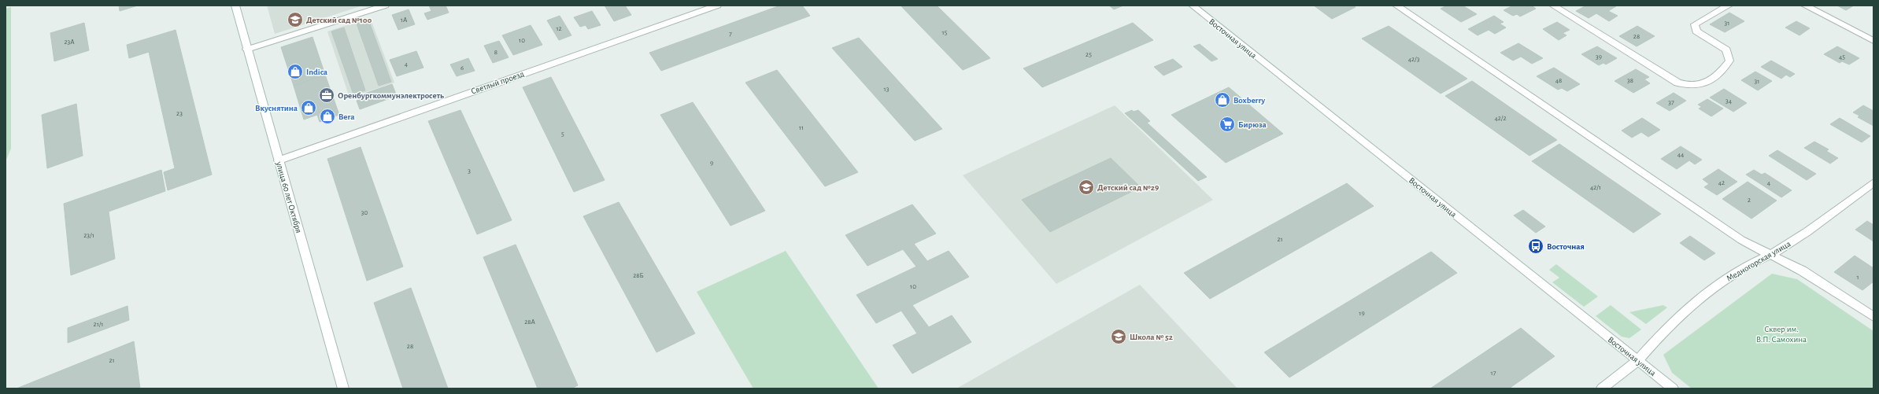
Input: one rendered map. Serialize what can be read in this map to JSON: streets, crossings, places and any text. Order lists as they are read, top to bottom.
{
  "streets": {
    "street": [
      "Восточная улица",
      "Светлый проезд",
      "улица 60 лет Октября",
      "Медногорская улица"
    ]
  },
  "crossings": [
    ["Восточная улица", "Медногорская улица"],
    ["Светлый проезд", "улица 60 лет Октября"]
  ],
  "parks": ["Сквер им. В.П. Самохина"],
  "places": {
    "school or university": ["Детский сад №100", "Детский сад №29", "Школа № 52"],
    "shop": [
      "Indica",
      "Boxberry",
      "Вкуснятина",
      "Bera"
    ],
    "office": ["Оренбургкоммунэлектросеть"],
    "supermarket": ["Бирюза"],
    "bus stop": ["Восточная"]
  },
  "house_numbers": [
    "1А",
    "31",
    "12",
    "15",
    "7",
    "28",
    "10",
    "23А",
    "8",
    "25",
    "39",
    "45",
    "42/3",
    "4",
    "6",
    "48",
    "38",
    "31",
    "13",
    "34",
    "37",
    "23",
    "42/2",
    "11",
    "5",
    "44",
    "9",
    "3",
    "42",
    "4",
    "42/1",
    "2",
    "30",
    "23/1",
    "21",
    "28Б",
    "1",
    "10",
    "19",
    "28А",
    "21/1",
    "28",
    "21",
    "17"
  ]
}
